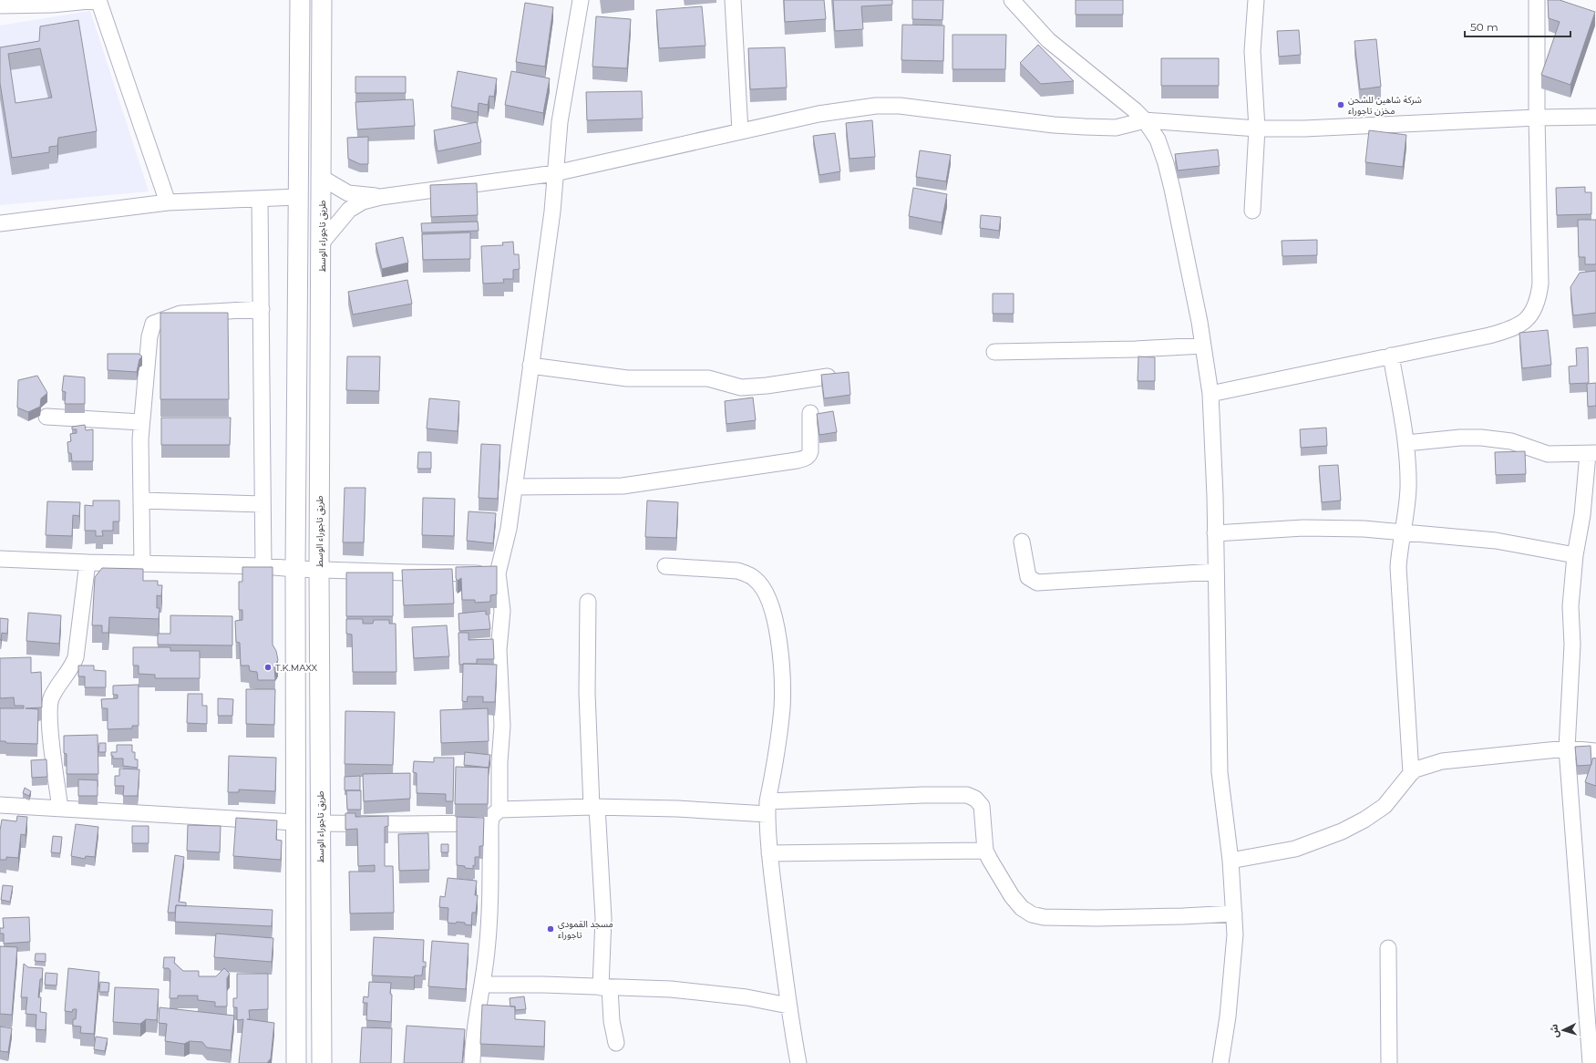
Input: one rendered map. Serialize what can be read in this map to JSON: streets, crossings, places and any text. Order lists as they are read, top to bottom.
{
  "streets": {
    "main road": ["طريق تاجوراء الوسط"]
  },
  "places": ["شركة شاهين للشحن مخزن تاجوراء", "T.K.MAXX", "مسجد القمودي تاجوراء"],
  "scale_bar": "50 m",
  "north": "left"
}
